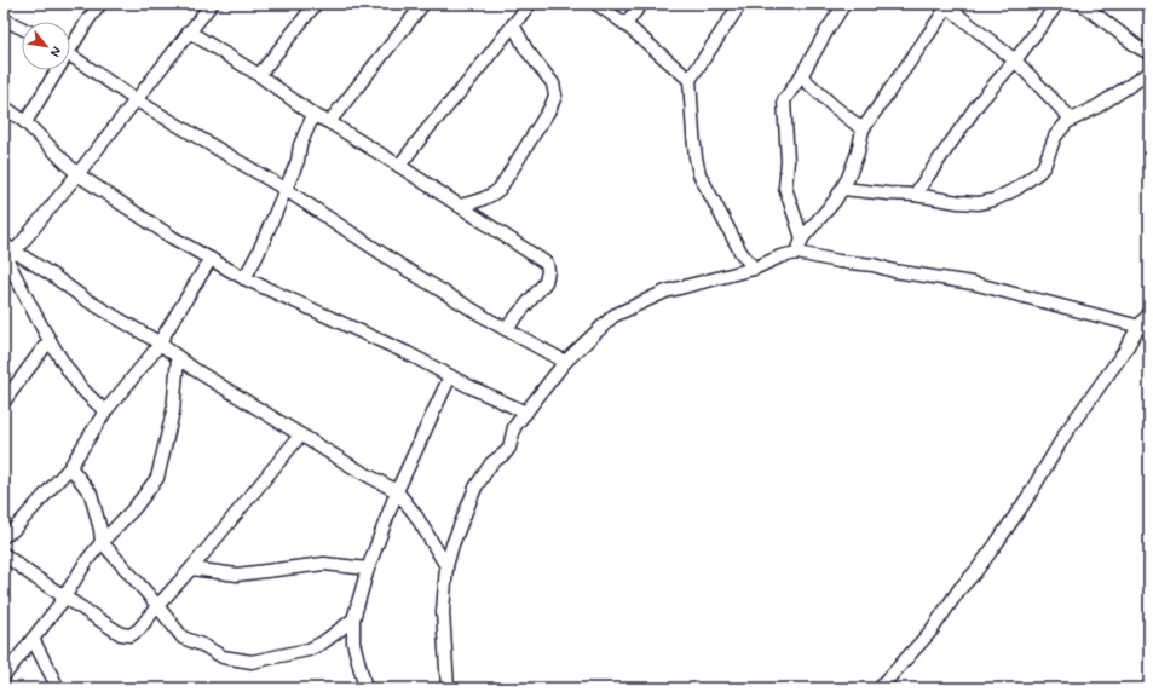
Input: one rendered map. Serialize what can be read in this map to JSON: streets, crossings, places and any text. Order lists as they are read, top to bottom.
{
  "north": "bottom right"
}
